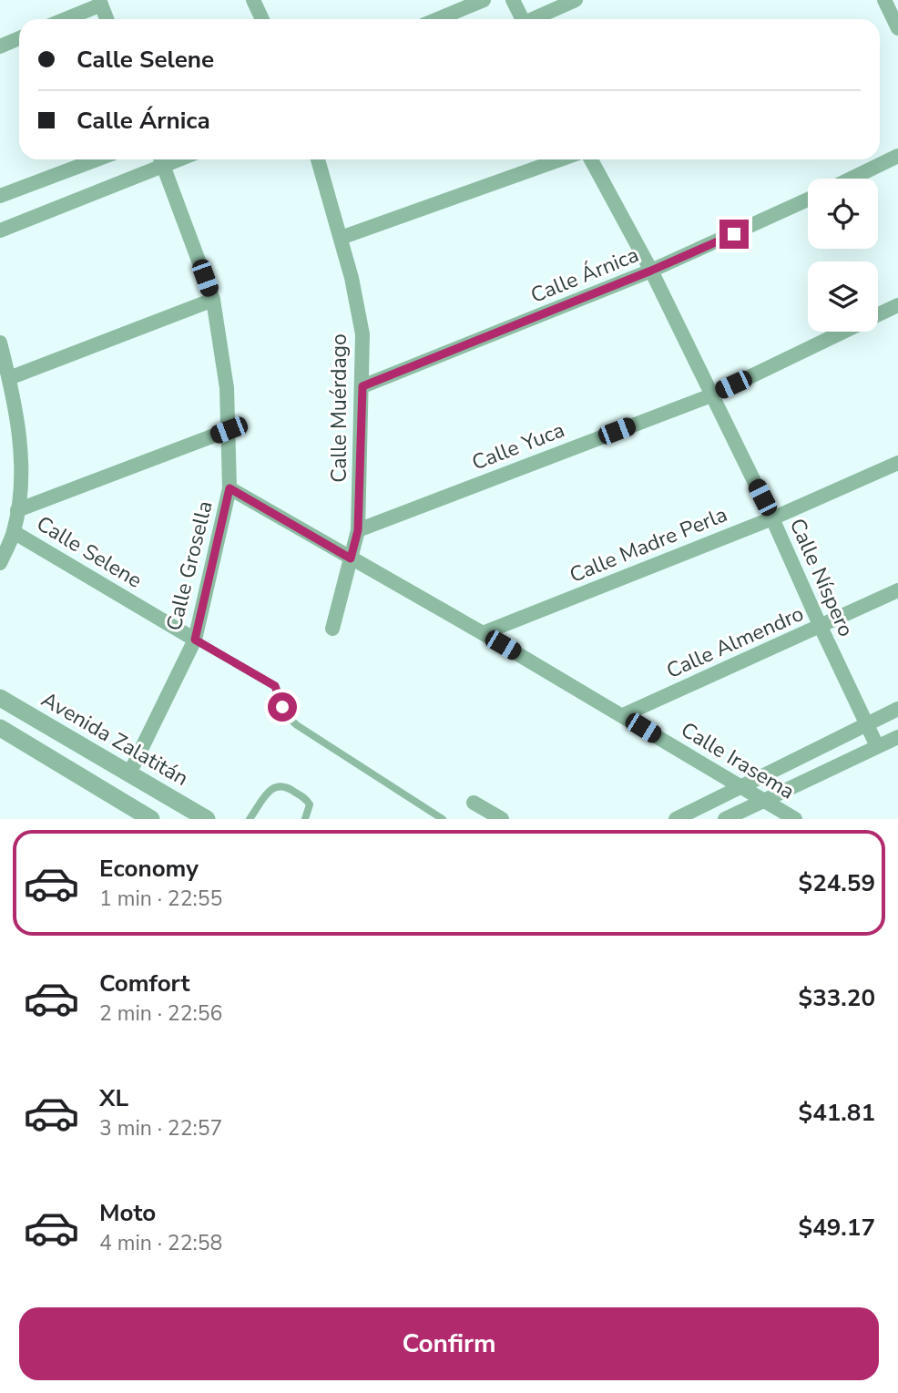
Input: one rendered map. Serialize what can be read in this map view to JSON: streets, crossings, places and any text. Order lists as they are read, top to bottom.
{
  "streets": {
    "street": [
      "Calle Árnica",
      "Calle Muérdago",
      "Calle Yuca",
      "Calle Madre Perla",
      "Calle Selene",
      "Calle Grosella",
      "Calle Níspero",
      "Calle Almendro",
      "Avenida Zalatitán",
      "Calle Irasema"
    ]
  },
  "crossings": [
    ["Calle Árnica", "Calle Muérdago"],
    ["Calle Árnica", "Calle Níspero"],
    ["Calle Muérdago", "Calle Yuca"],
    ["Calle Muérdago", "Calle Irasema"],
    ["Calle Yuca", "Calle Níspero"],
    ["Calle Madre Perla", "Calle Níspero"],
    ["Calle Madre Perla", "Calle Irasema"],
    ["Calle Selene", "Calle Grosella"],
    ["Calle Grosella", "Avenida Zalatitán"],
    ["Calle Grosella", "Calle Irasema"],
    ["Calle Níspero", "Calle Almendro"],
    ["Calle Almendro", "Calle Irasema"]
  ],
  "page": {
    "banner": ["Calle Selene", "Calle Árnica"],
    "list": [
      {
        "name": "Economy",
        "note": "1 min · 22:55",
        "value": "$24.59"
      },
      {
        "name": "Comfort",
        "note": "2 min · 22:56",
        "value": "$33.20"
      },
      {
        "name": "XL",
        "note": "3 min · 22:57",
        "value": "$41.81"
      },
      {
        "name": "Moto",
        "note": "4 min · 22:58",
        "value": "$49.17"
      }
    ],
    "buttons": "Confirm"
  }
}
